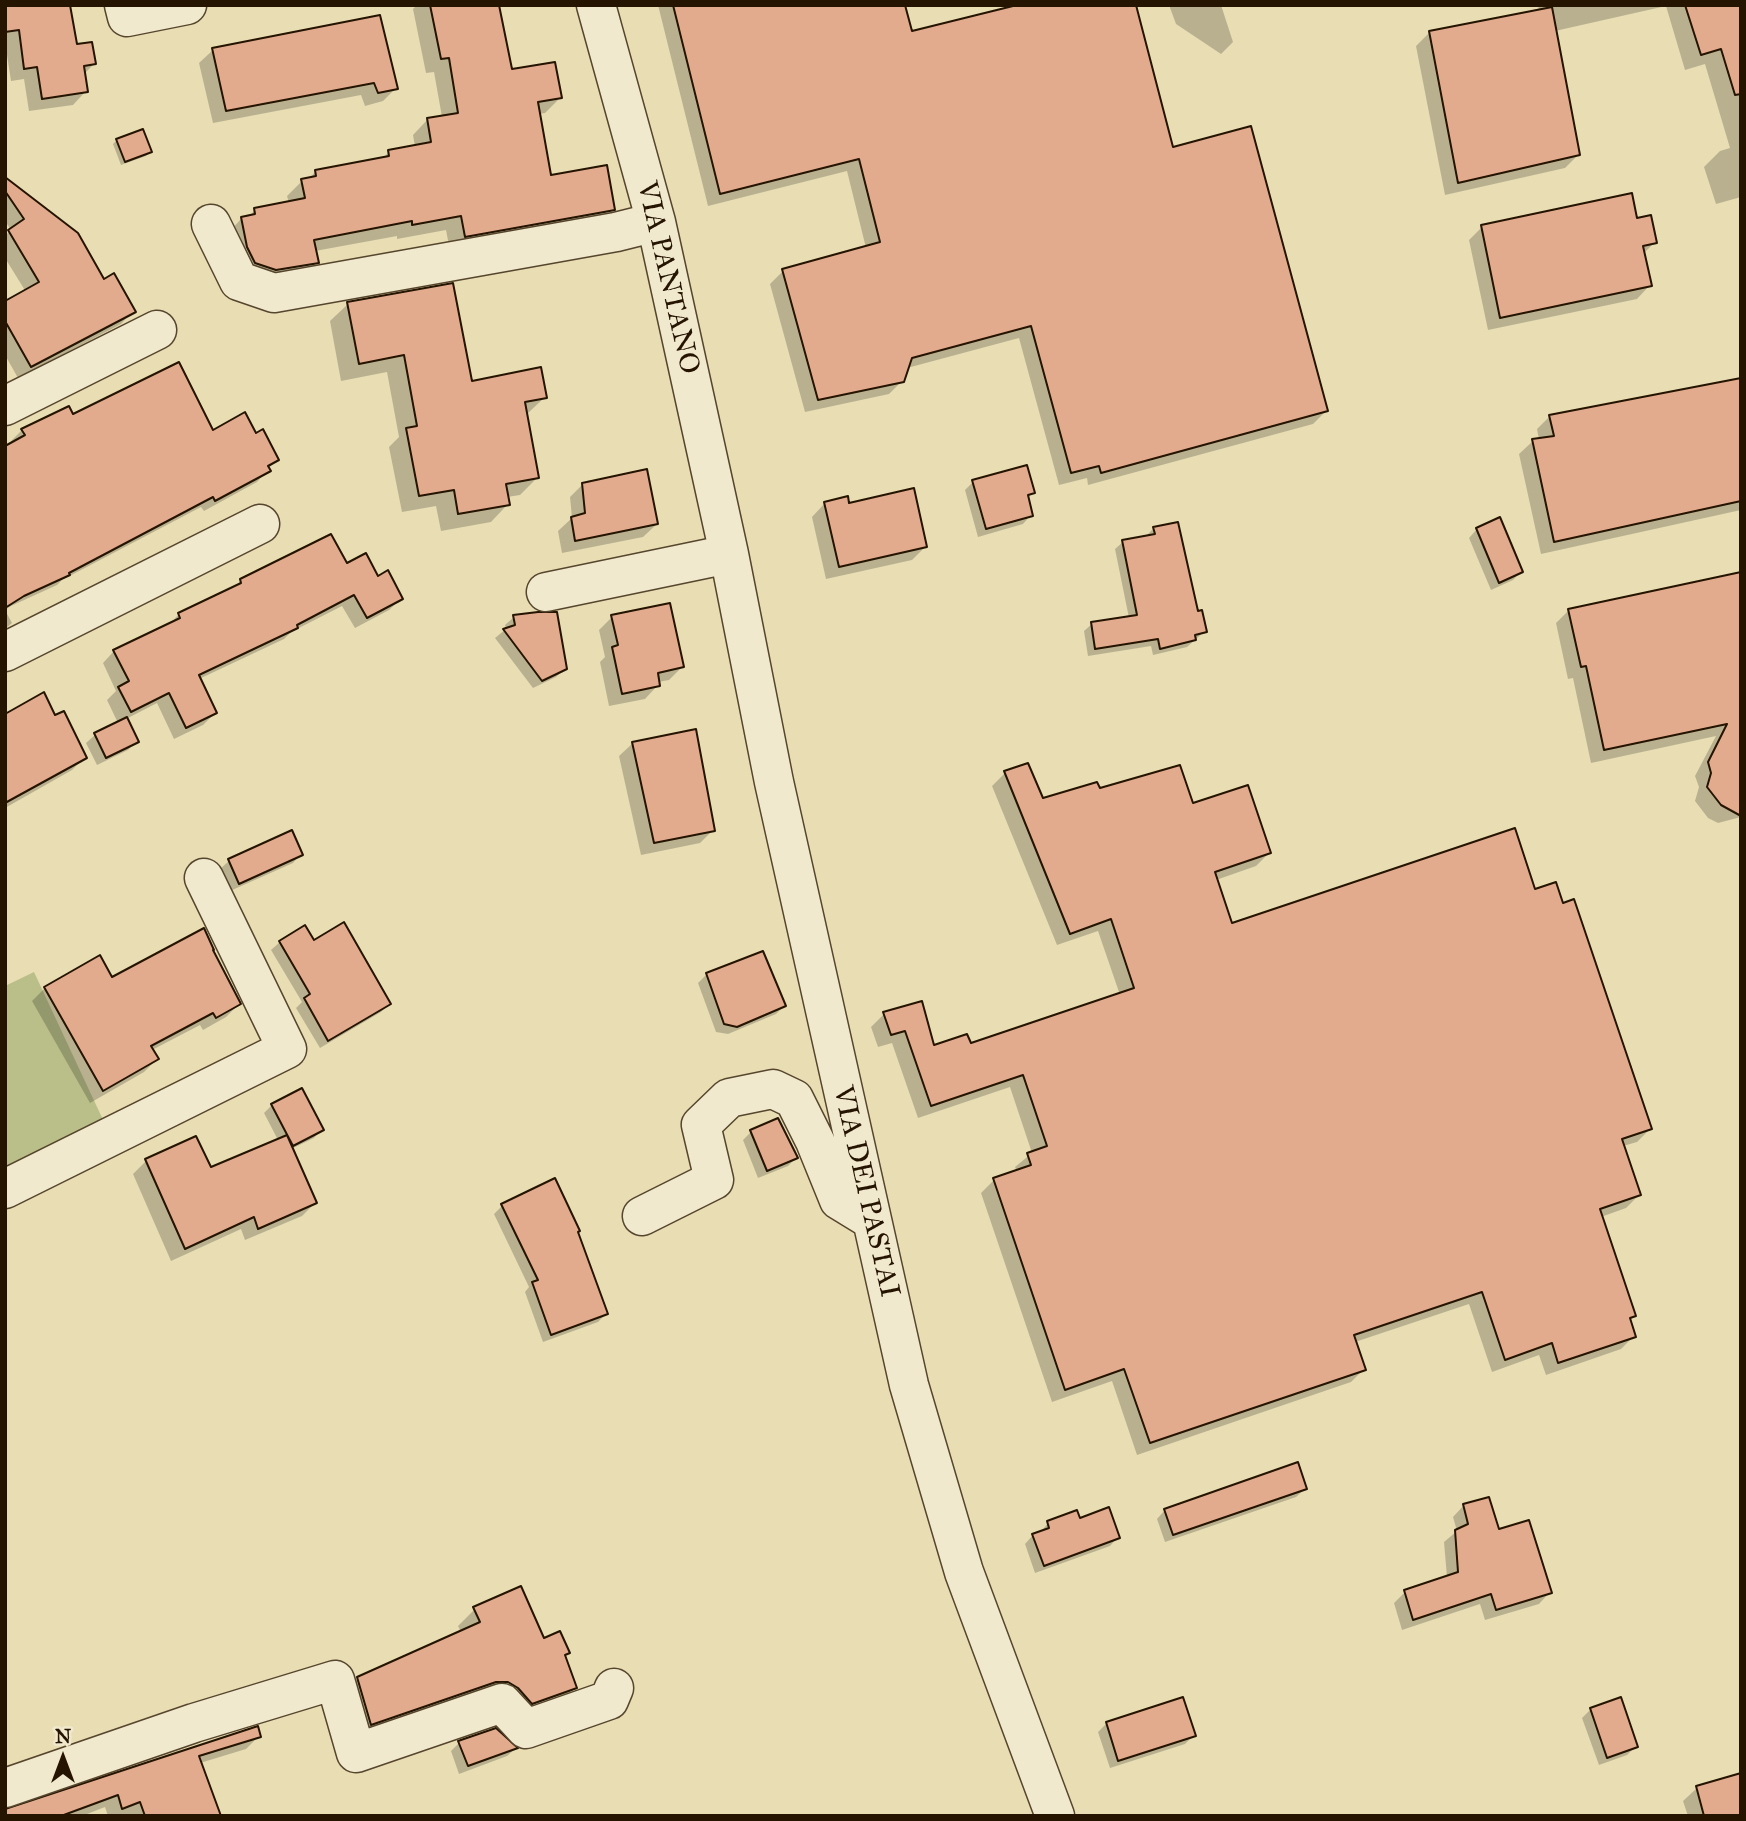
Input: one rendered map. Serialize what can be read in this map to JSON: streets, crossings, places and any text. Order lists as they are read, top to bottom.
{
  "streets": {
    "street": ["VIA PANTANO", "VIA DEI PASTAI"]
  },
  "crossings": [
    ["VIA PANTANO", "VIA DEI PASTAI"]
  ],
  "north": "top"
}
